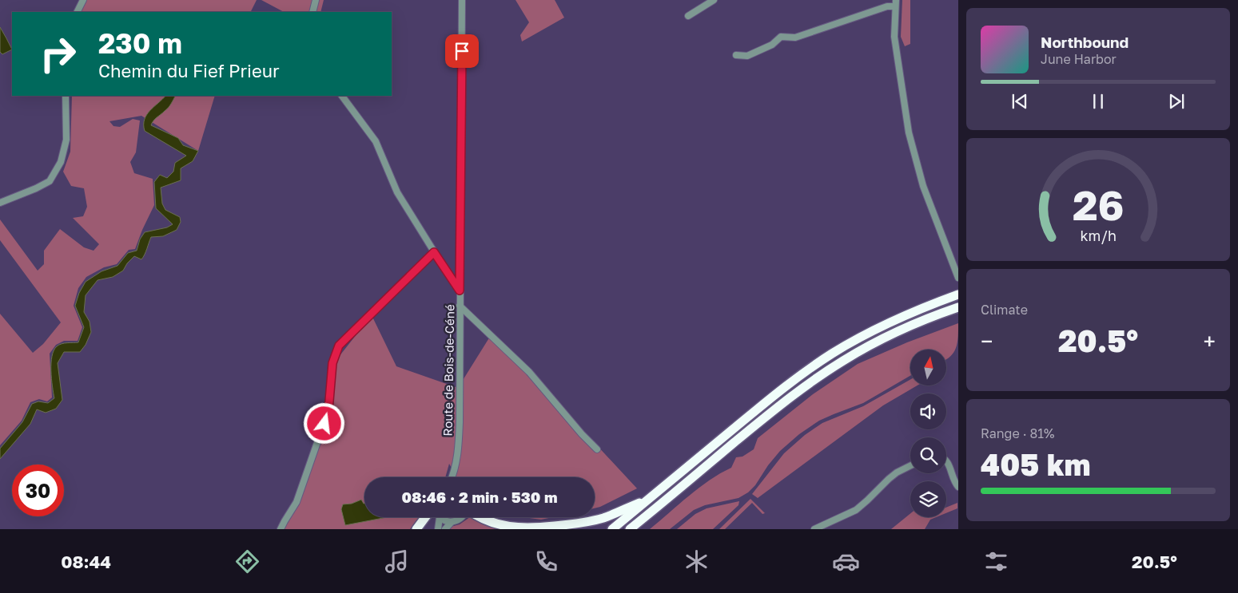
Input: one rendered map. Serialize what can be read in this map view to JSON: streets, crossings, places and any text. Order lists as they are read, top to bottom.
{
  "streets": {
    "street": ["Route de Bois-de-Céné"]
  },
  "north": "top",
  "page": {
    "turn": ["230 m", "Chemin du Fief Prieur"],
    "song": ["Northbound", "June Harbor"],
    "tile": [
      "Climate",
      ["Range · 81%", "405 km"]
    ],
    "heat": ["−", "20.5°", "+"],
    "limit": "30",
    "trip": "08:46 · 2 min · 530 m",
    "tabs": ["08:44", "20.5°"],
    "gauge": ["26", "km/h"]
  }
}
